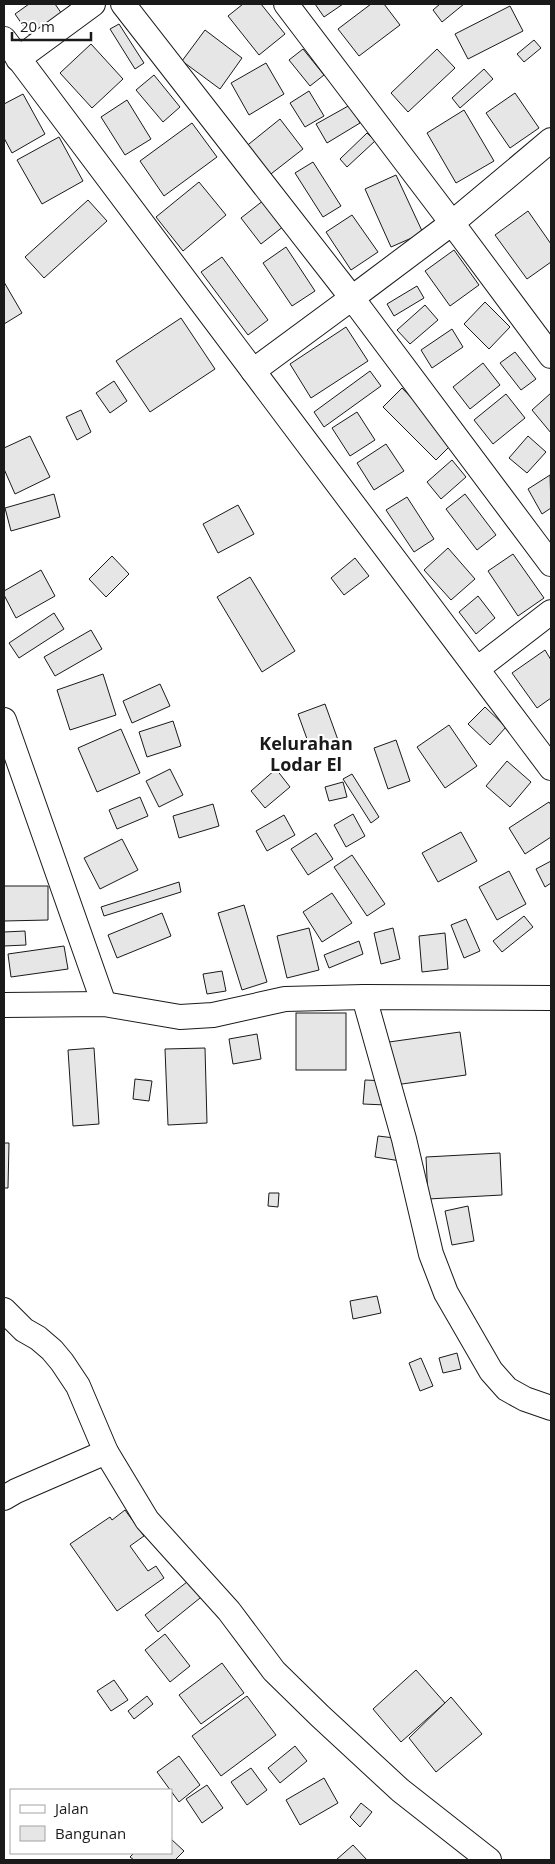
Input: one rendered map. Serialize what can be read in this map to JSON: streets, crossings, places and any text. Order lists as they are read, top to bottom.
{
  "districts": ["Kelurahan Lodar El"],
  "legend": ["Jalan", "Bangunan"],
  "scale_bar": "20 m"
}
